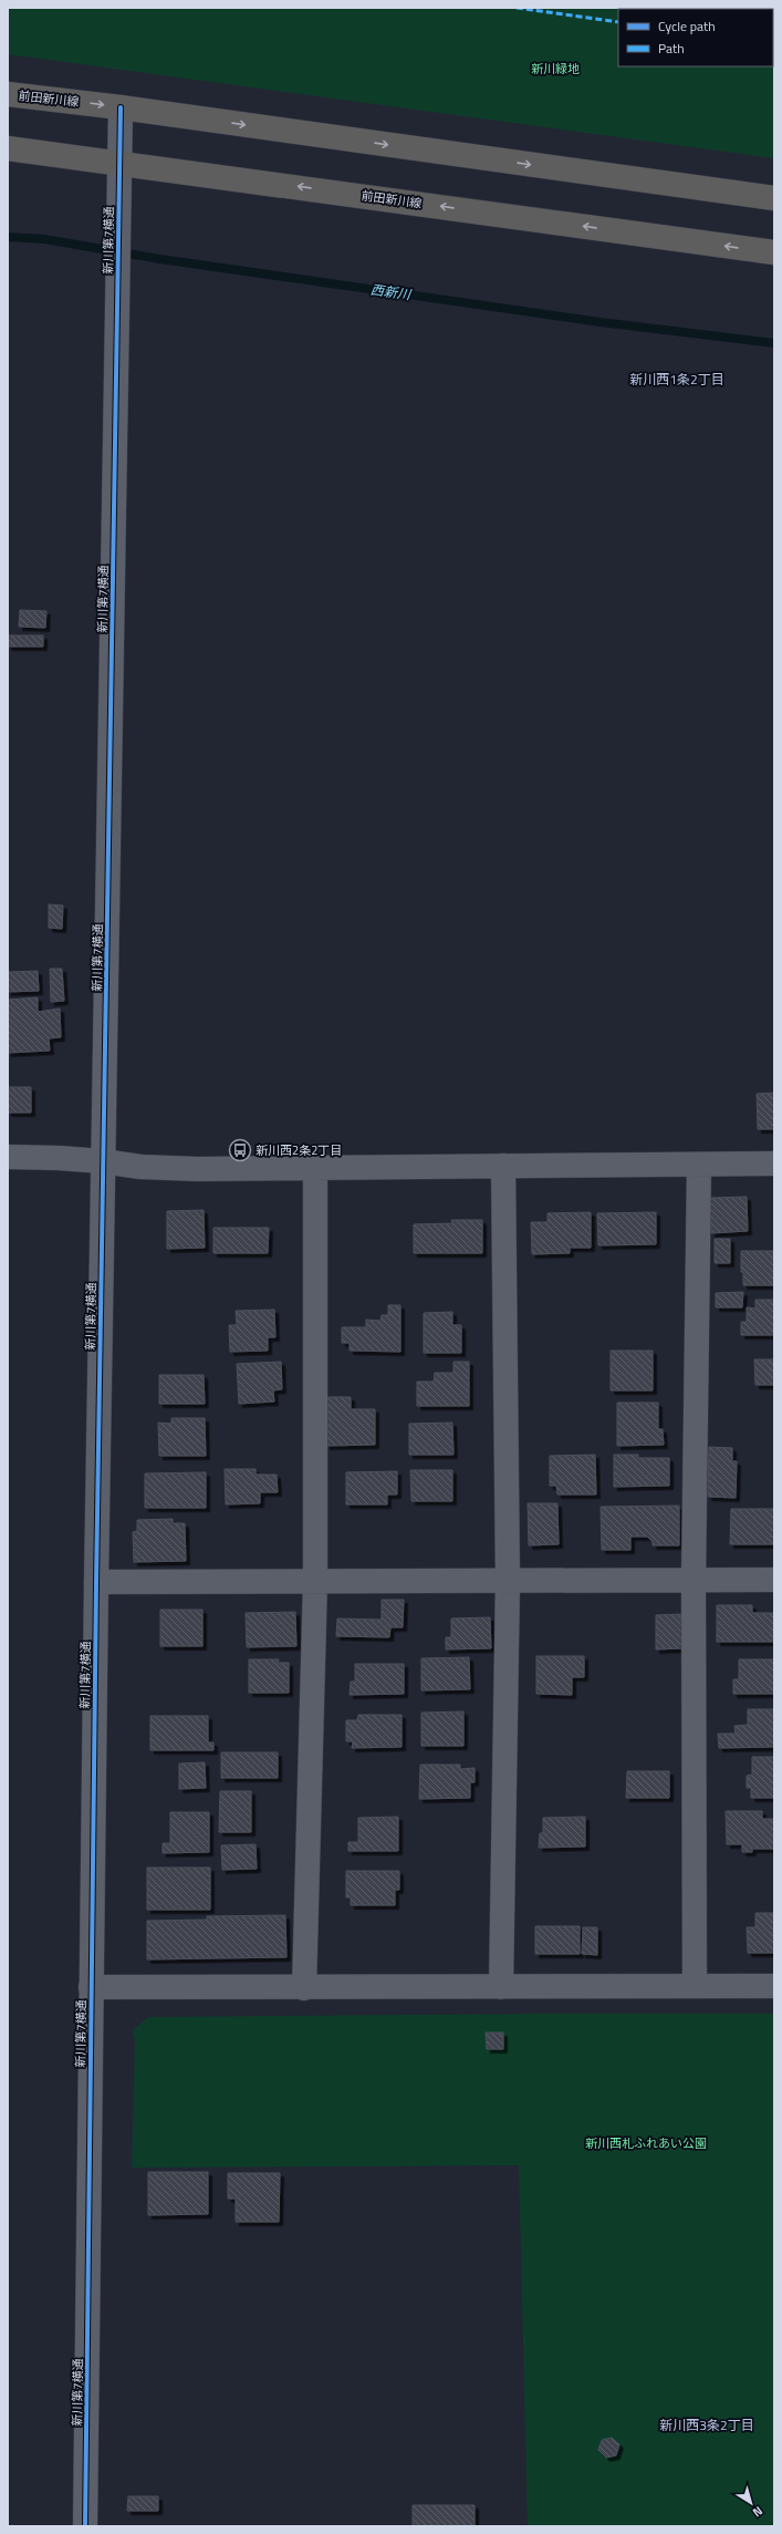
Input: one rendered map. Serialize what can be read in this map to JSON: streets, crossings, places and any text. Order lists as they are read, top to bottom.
{
  "streets": {
    "main road": ["前田新川線"],
    "street": ["新川第7横通"]
  },
  "crossings": [
    ["前田新川線", "新川第7横通"]
  ],
  "districts": ["新川西1条2丁目", "新川西3条2丁目"],
  "water": ["西新川"],
  "parks": ["新川緑地", "新川西札ふれあい公園"],
  "places": {
    "bus stop": ["新川西2条2丁目"]
  },
  "legend": ["Cycle path", "Path"],
  "north": "bottom right"
}
